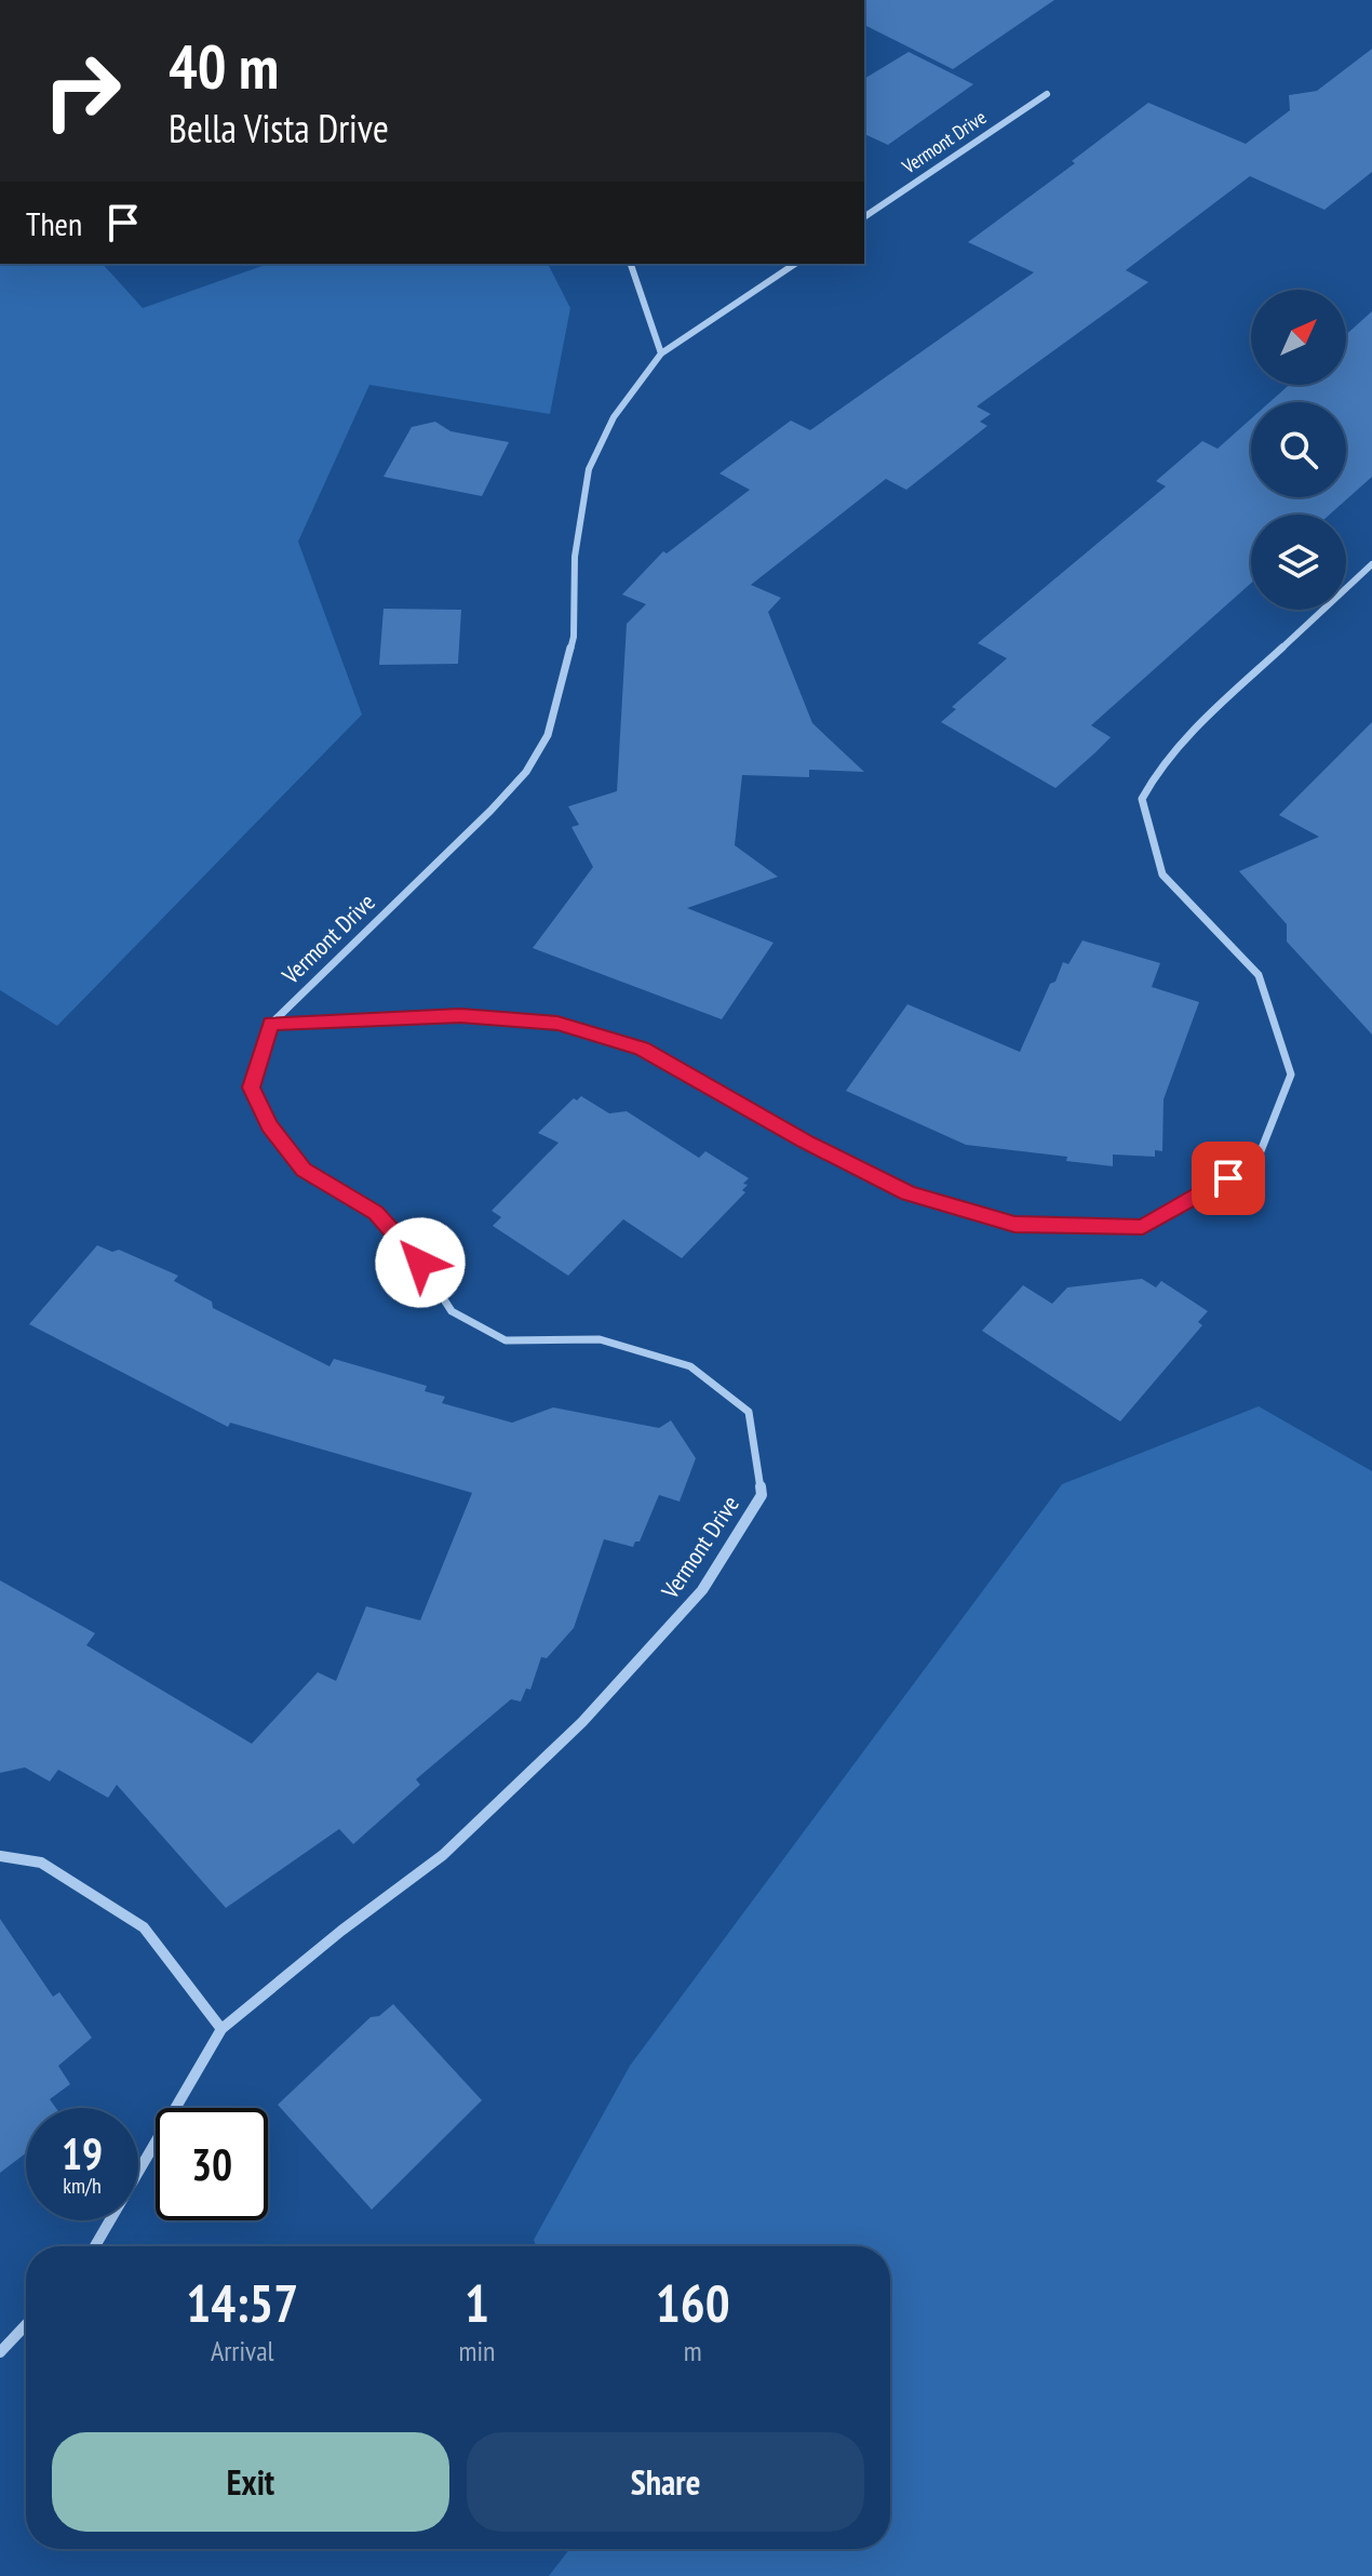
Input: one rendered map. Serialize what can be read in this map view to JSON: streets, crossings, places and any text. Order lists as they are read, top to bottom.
{
  "streets": {
    "street": ["Vermont Drive"]
  },
  "north": "top right",
  "page": {
    "turn": ["40 m", "Bella Vista Drive"],
    "then": "Then",
    "speed": "19 km/h",
    "limit": "30",
    "eta": [
      "14:57",
      "Arrival",
      "1",
      "min",
      "160",
      "m"
    ],
    "buttons": ["Exit", "Share"]
  }
}
